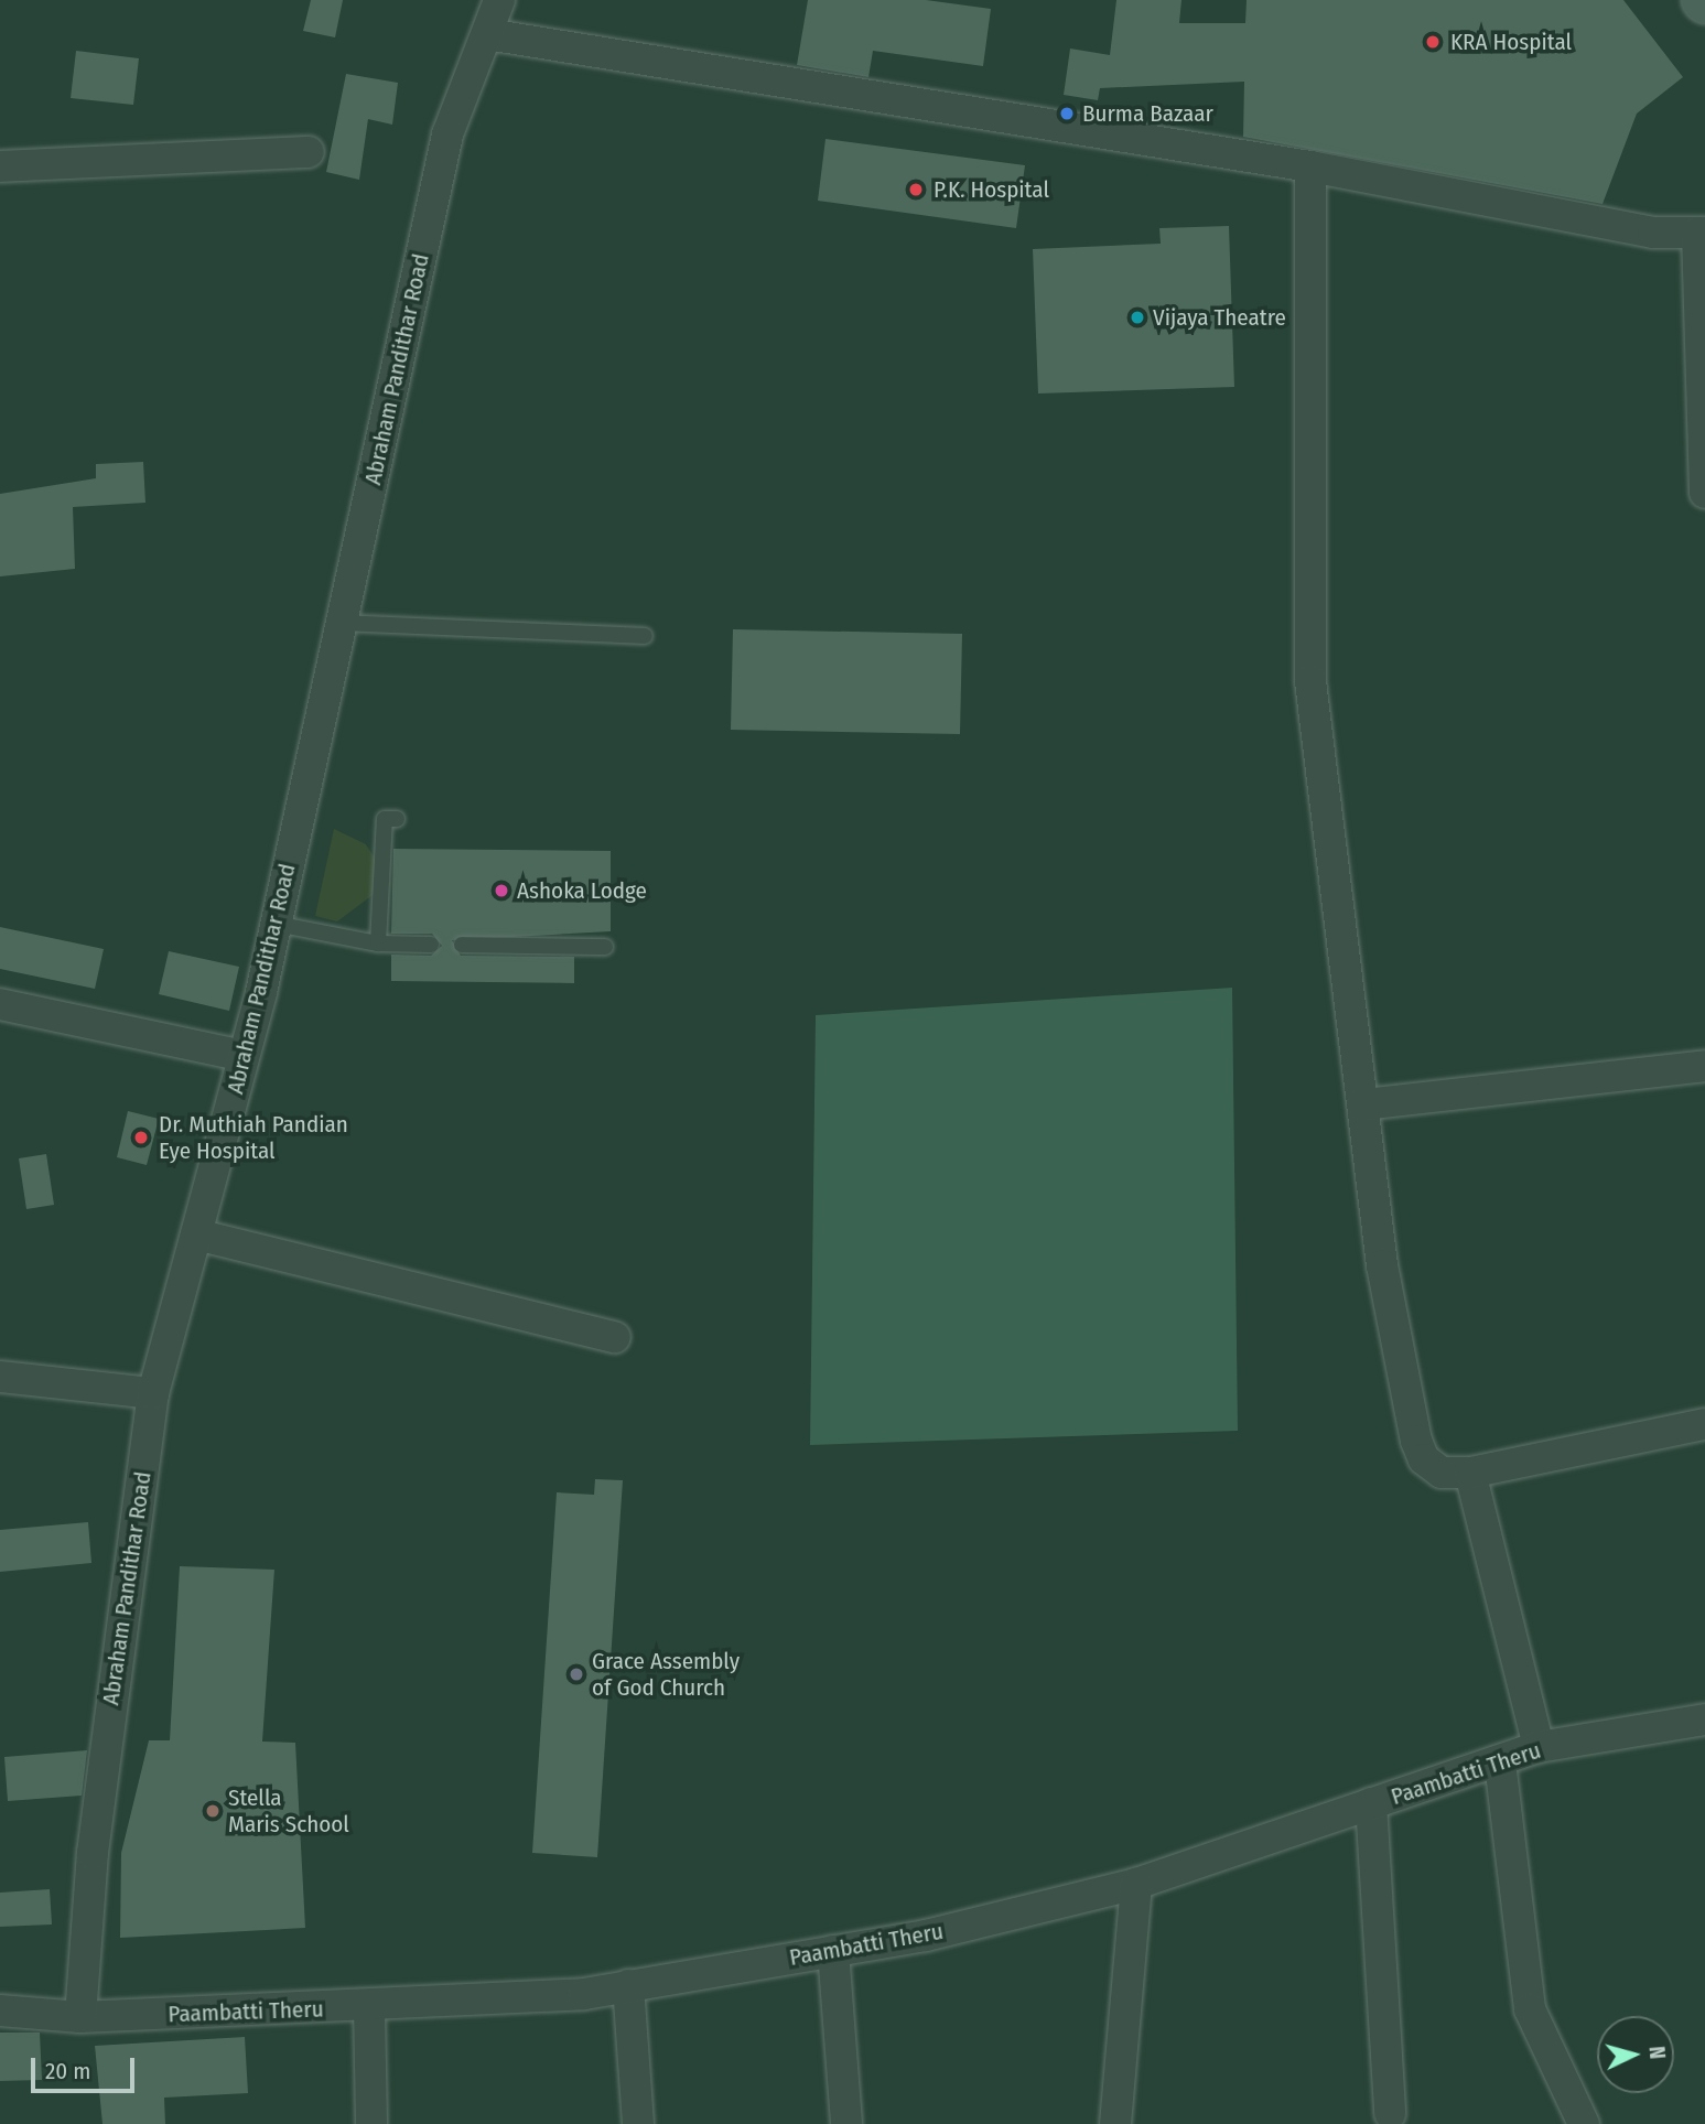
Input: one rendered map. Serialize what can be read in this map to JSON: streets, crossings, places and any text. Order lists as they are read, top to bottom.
{
  "streets": {
    "street": ["Abraham Pandithar Road", "Paambatti Theru"]
  },
  "crossings": [
    ["Abraham Pandithar Road", "Paambatti Theru"]
  ],
  "places": [
    "KRA Hospital",
    "Burma Bazaar",
    "P.K. Hospital",
    "Vijaya Theatre",
    "Ashoka Lodge",
    "Dr. Muthiah Pandian Eye Hospital",
    "Grace Assembly of God Church",
    "Stella Maris School"
  ],
  "scale_bar": "20 m",
  "north": "right"
}
